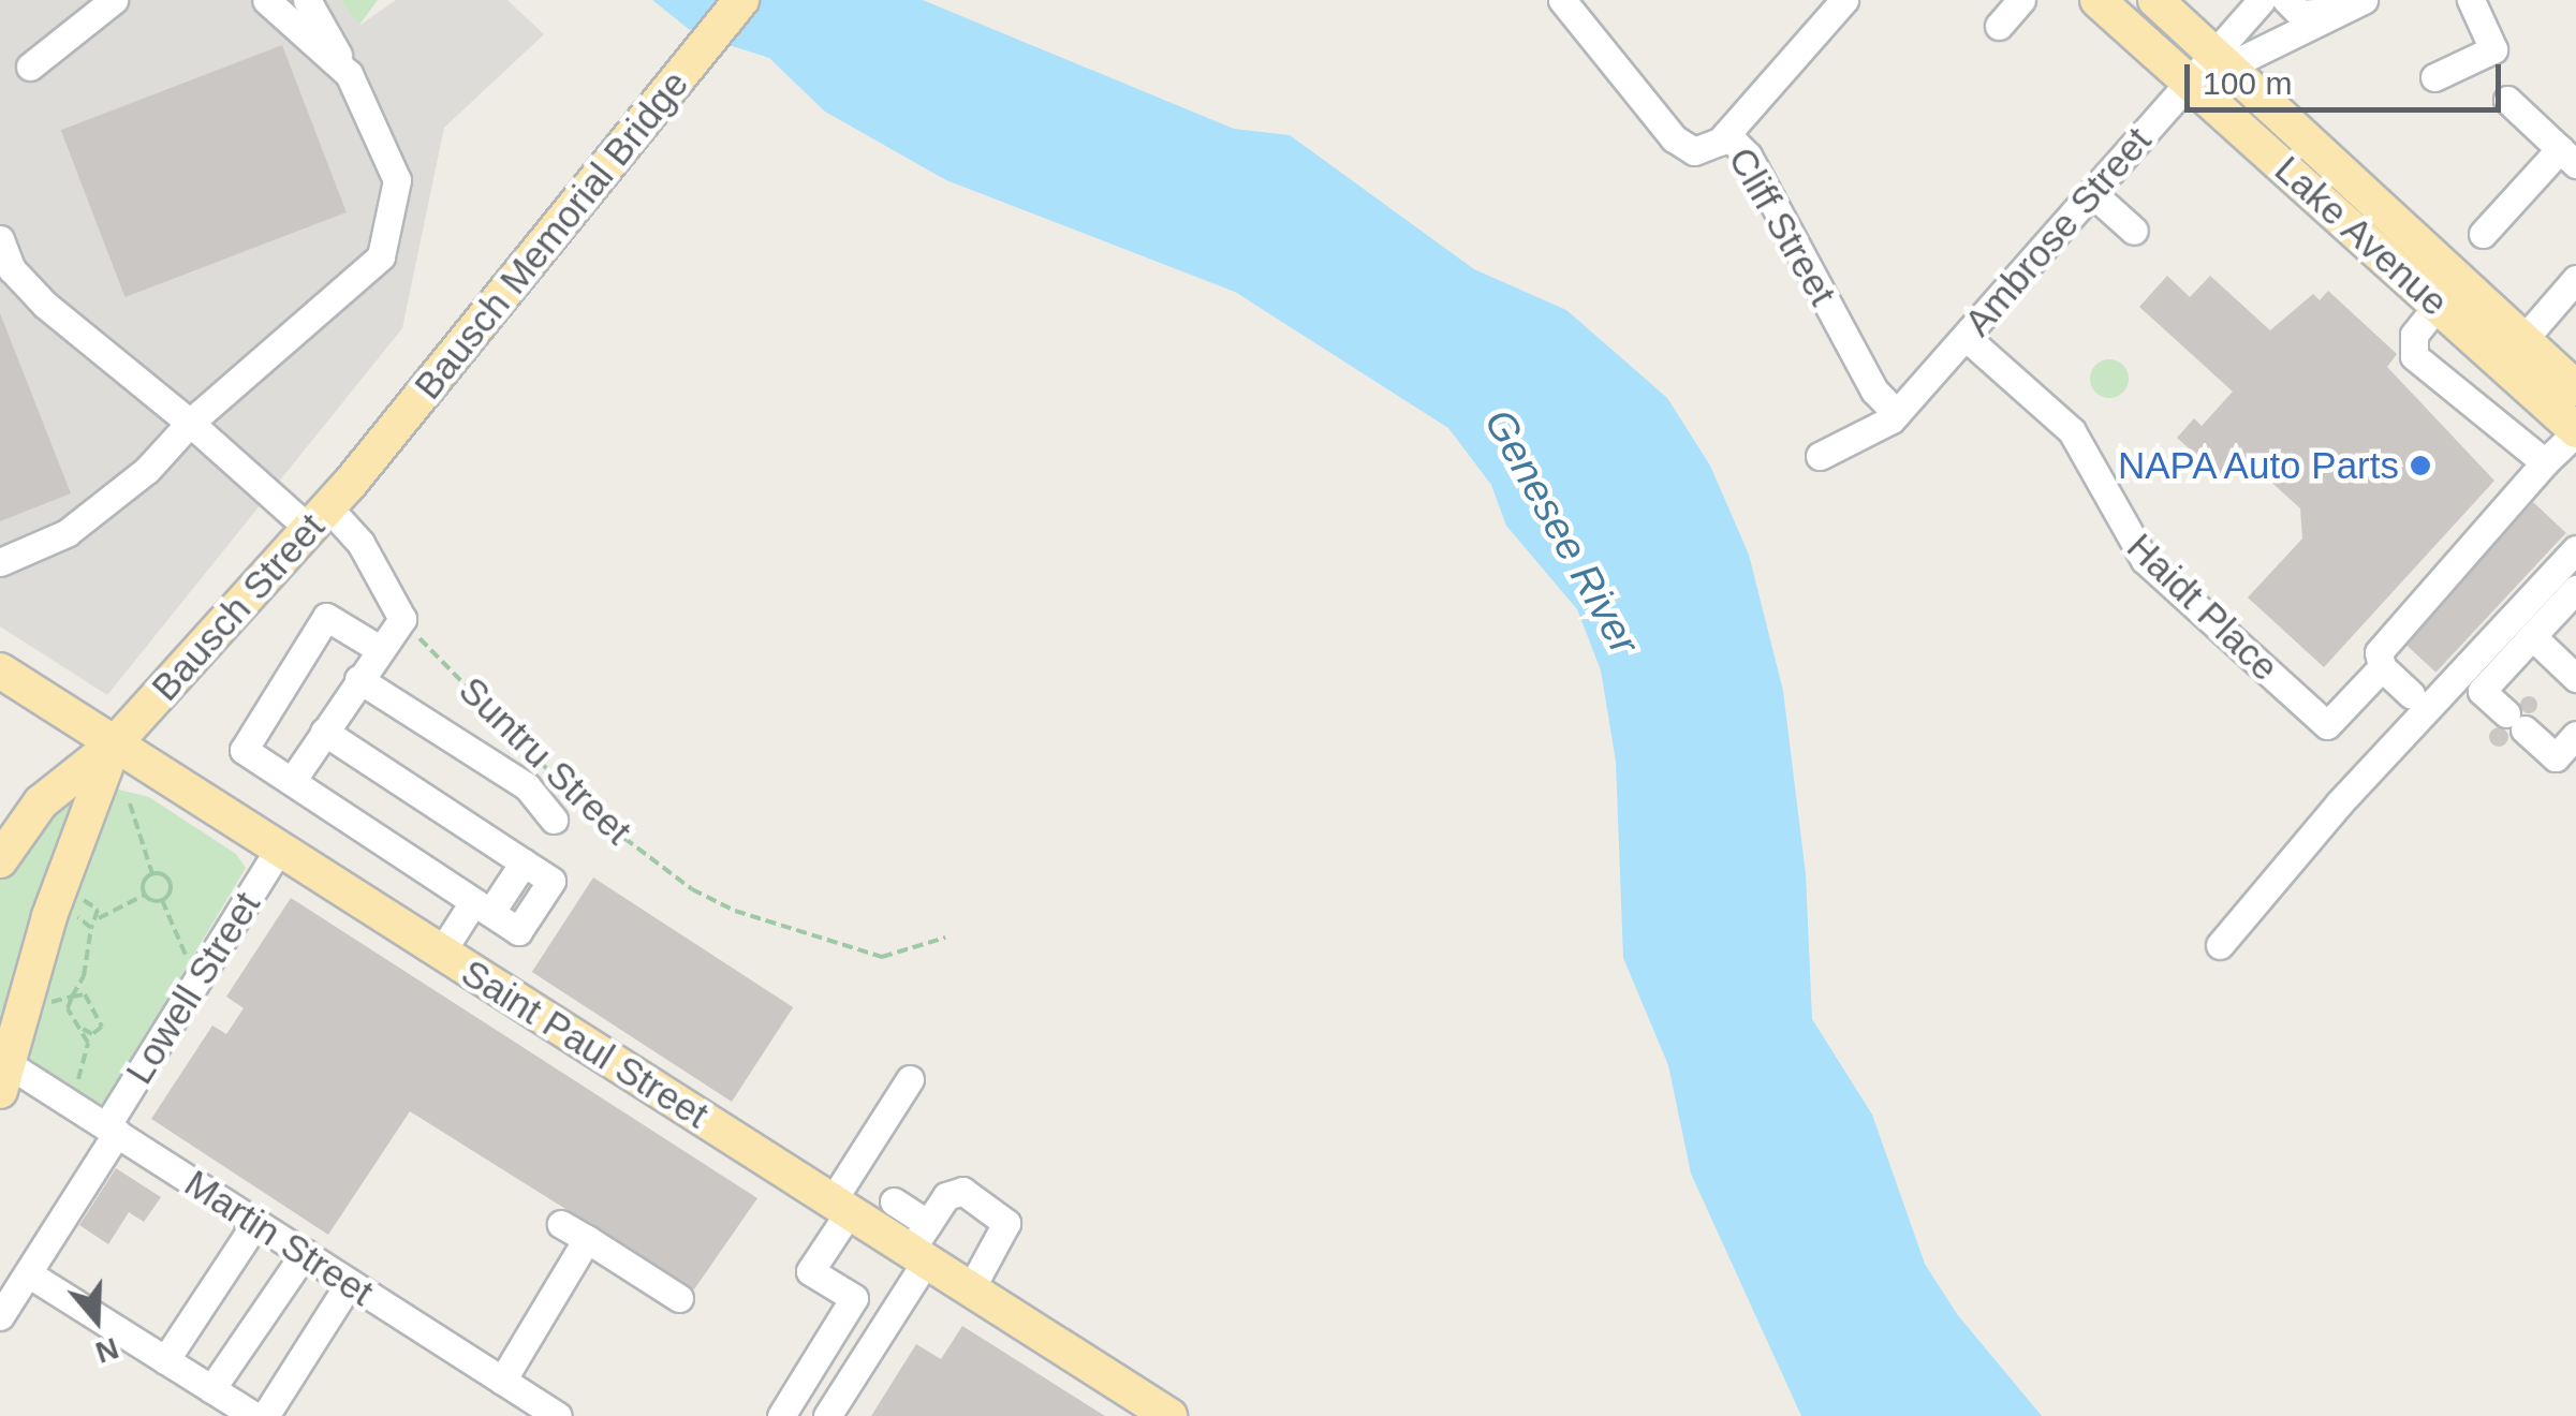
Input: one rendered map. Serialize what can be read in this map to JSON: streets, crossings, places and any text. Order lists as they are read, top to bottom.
{
  "streets": {
    "main road": [
      "Bausch Memorial Bridge",
      "Lake Avenue",
      "Bausch Street",
      "Saint Paul Street"
    ],
    "street": [
      "Cliff Street",
      "Ambrose Street",
      "Haidt Place",
      "Lowell Street",
      "Martin Street"
    ],
    "path": ["Suntru Street"]
  },
  "crossings": [
    ["Cliff Street", "Ambrose Street"],
    ["Ambrose Street", "Lake Avenue"],
    ["Ambrose Street", "Haidt Place"],
    ["Bausch Memorial Bridge", "Bausch Street"],
    ["Bausch Street", "Saint Paul Street"],
    ["Lowell Street", "Saint Paul Street"],
    ["Lowell Street", "Martin Street"]
  ],
  "water": ["Genesee River"],
  "places": ["NAPA Auto Parts"],
  "scale_bar": "100 m",
  "north": "bottom"
}
